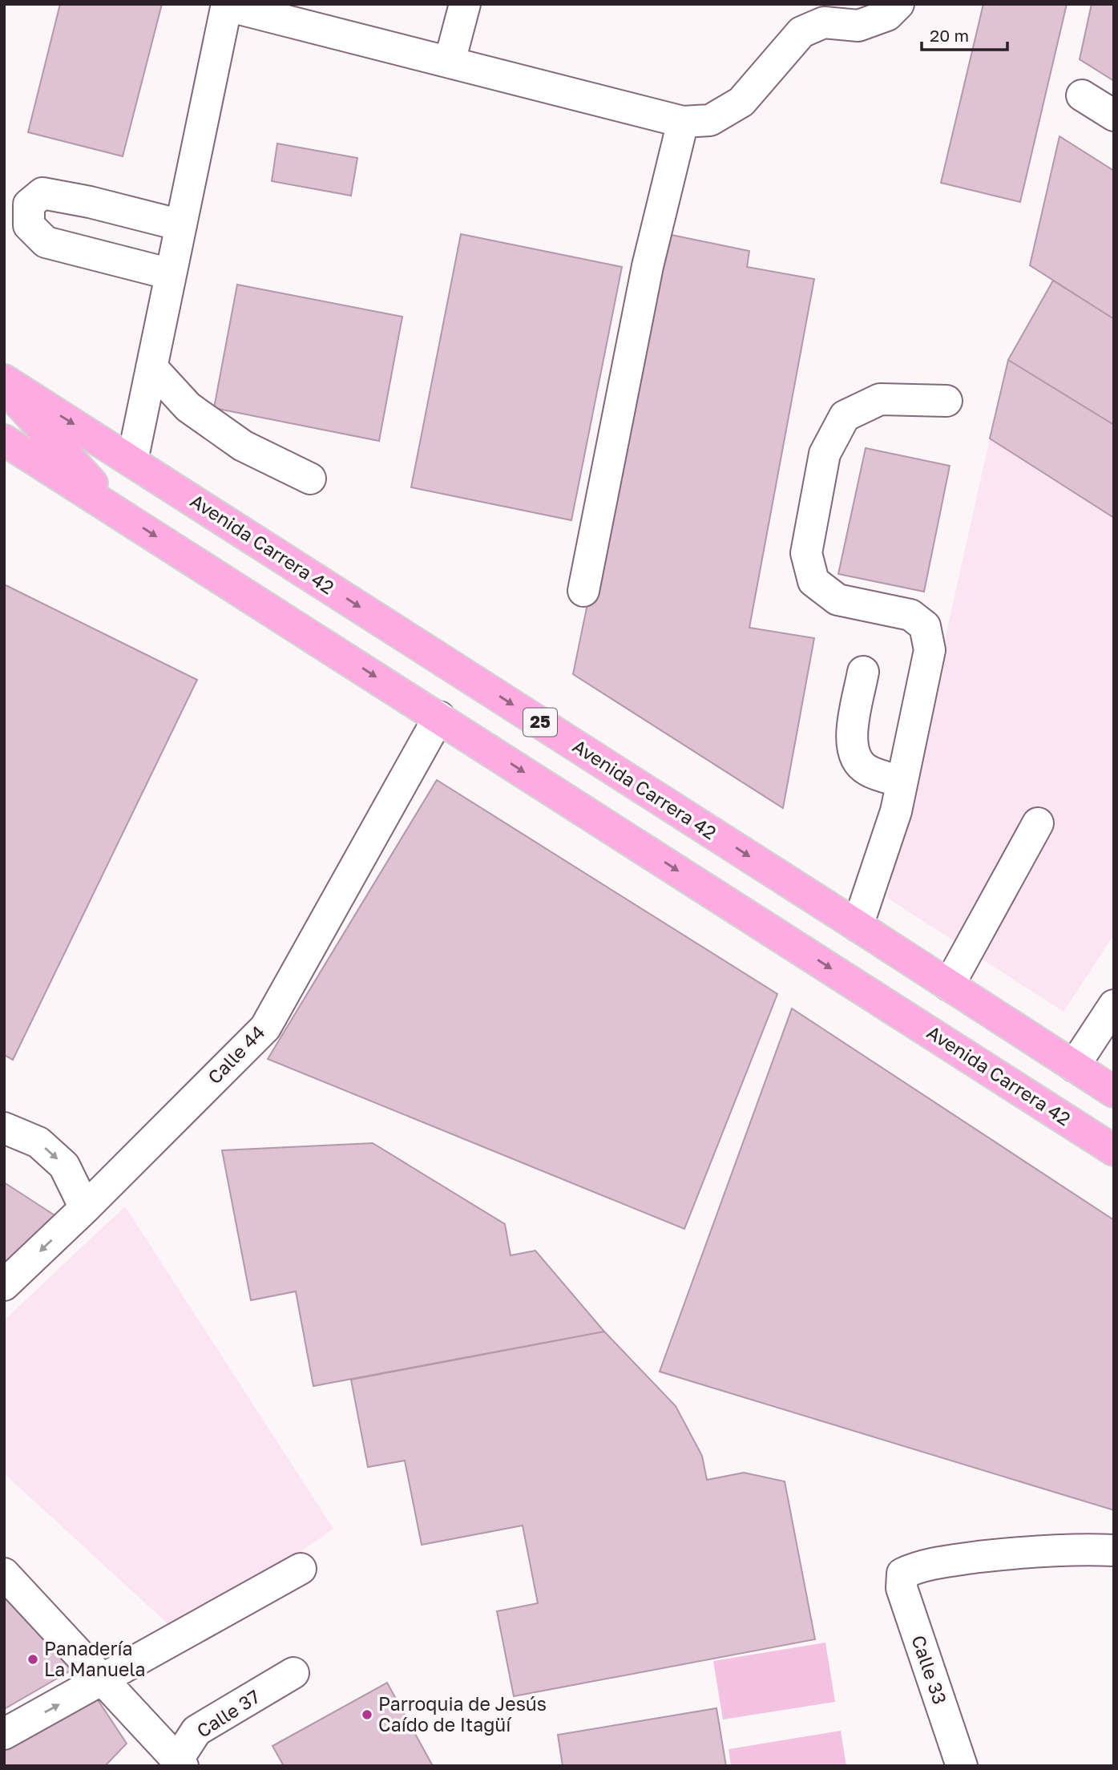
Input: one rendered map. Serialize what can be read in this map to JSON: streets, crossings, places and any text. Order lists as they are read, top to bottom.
{
  "streets": {
    "highway": ["Avenida Carrera 42", "25"],
    "street": ["Calle 44", "Calle 33", "Calle 37"]
  },
  "crossings": [
    ["Avenida Carrera 42", "Calle 44"]
  ],
  "one_way": ["Avenida Carrera 42"],
  "places": ["Panadería La Manuela", "Parroquia de Jesús Caído de Itagüí"],
  "scale_bar": "20 m"
}
